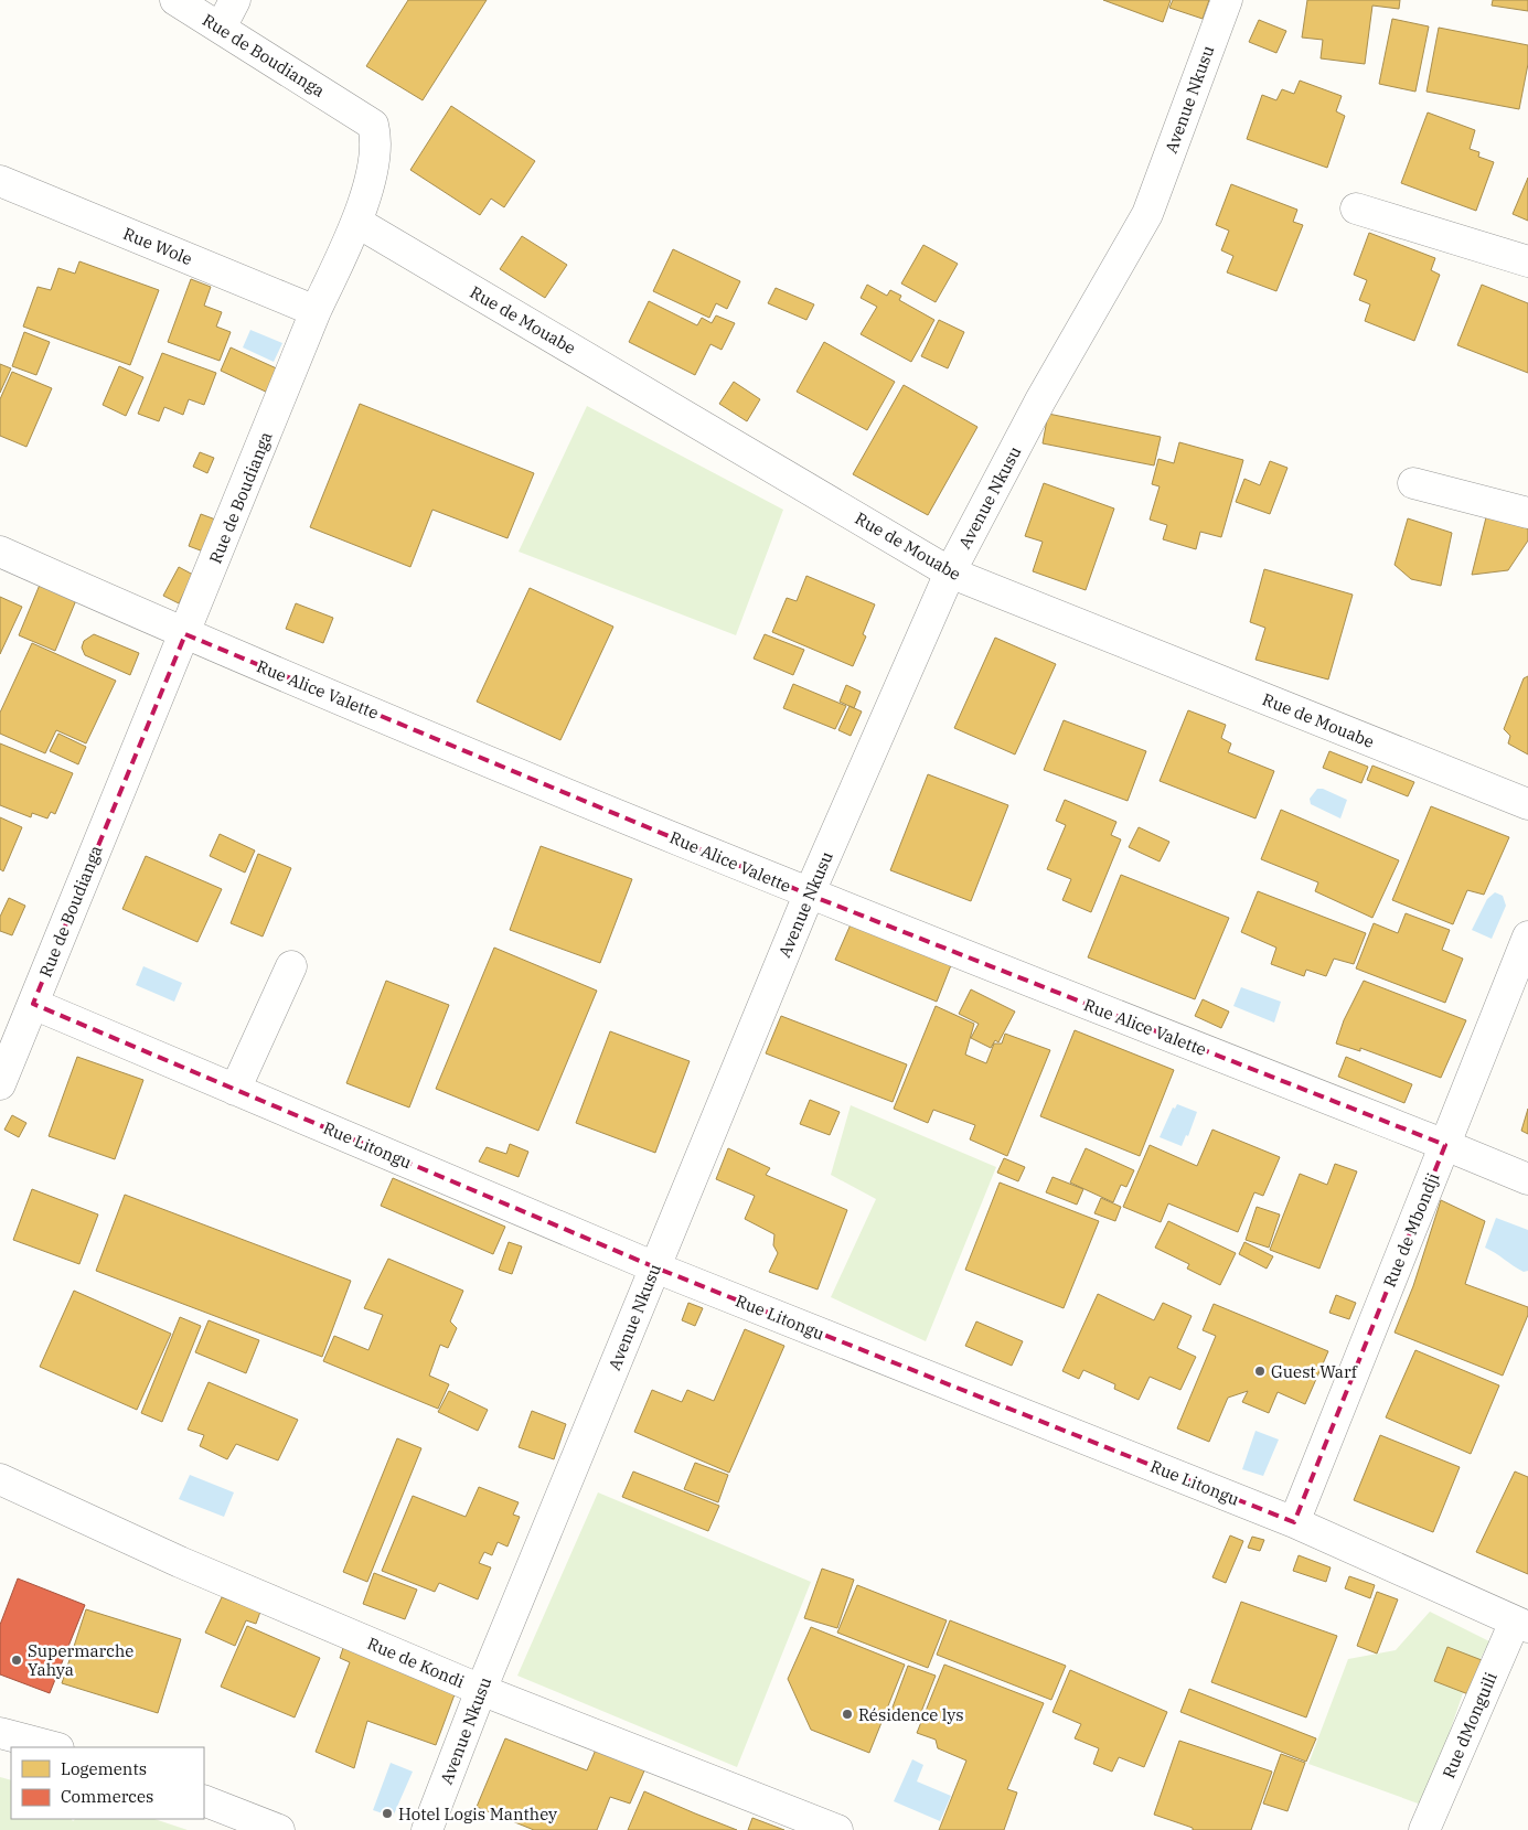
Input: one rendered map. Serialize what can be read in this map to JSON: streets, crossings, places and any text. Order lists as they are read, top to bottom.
{
  "streets": {
    "street": [
      "Rue de Boudianga",
      "Avenue Nkusu",
      "Rue Wole",
      "Rue de Mouabe",
      "Rue Alice Valette",
      "Rue Litongu",
      "Rue de Mbondji",
      "Rue de Kondi",
      "Rue dMonguili"
    ]
  },
  "crossings": [
    ["Rue de Boudianga", "Rue Wole"],
    ["Rue de Boudianga", "Rue de Mouabe"],
    ["Rue de Boudianga", "Rue Alice Valette"],
    ["Rue de Boudianga", "Rue Litongu"],
    ["Avenue Nkusu", "Rue de Mouabe"],
    ["Avenue Nkusu", "Rue Alice Valette"],
    ["Avenue Nkusu", "Rue Litongu"],
    ["Avenue Nkusu", "Rue de Kondi"],
    ["Rue Alice Valette", "Rue de Mbondji"],
    ["Rue Litongu", "Rue de Mbondji"],
    ["Rue Litongu", "Rue dMonguili"]
  ],
  "places": [
    "Guest Warf",
    "Supermarche Yahya",
    "Résidence lys",
    "Hotel Logis Manthey"
  ],
  "legend": ["Logements", "Commerces"]
}
